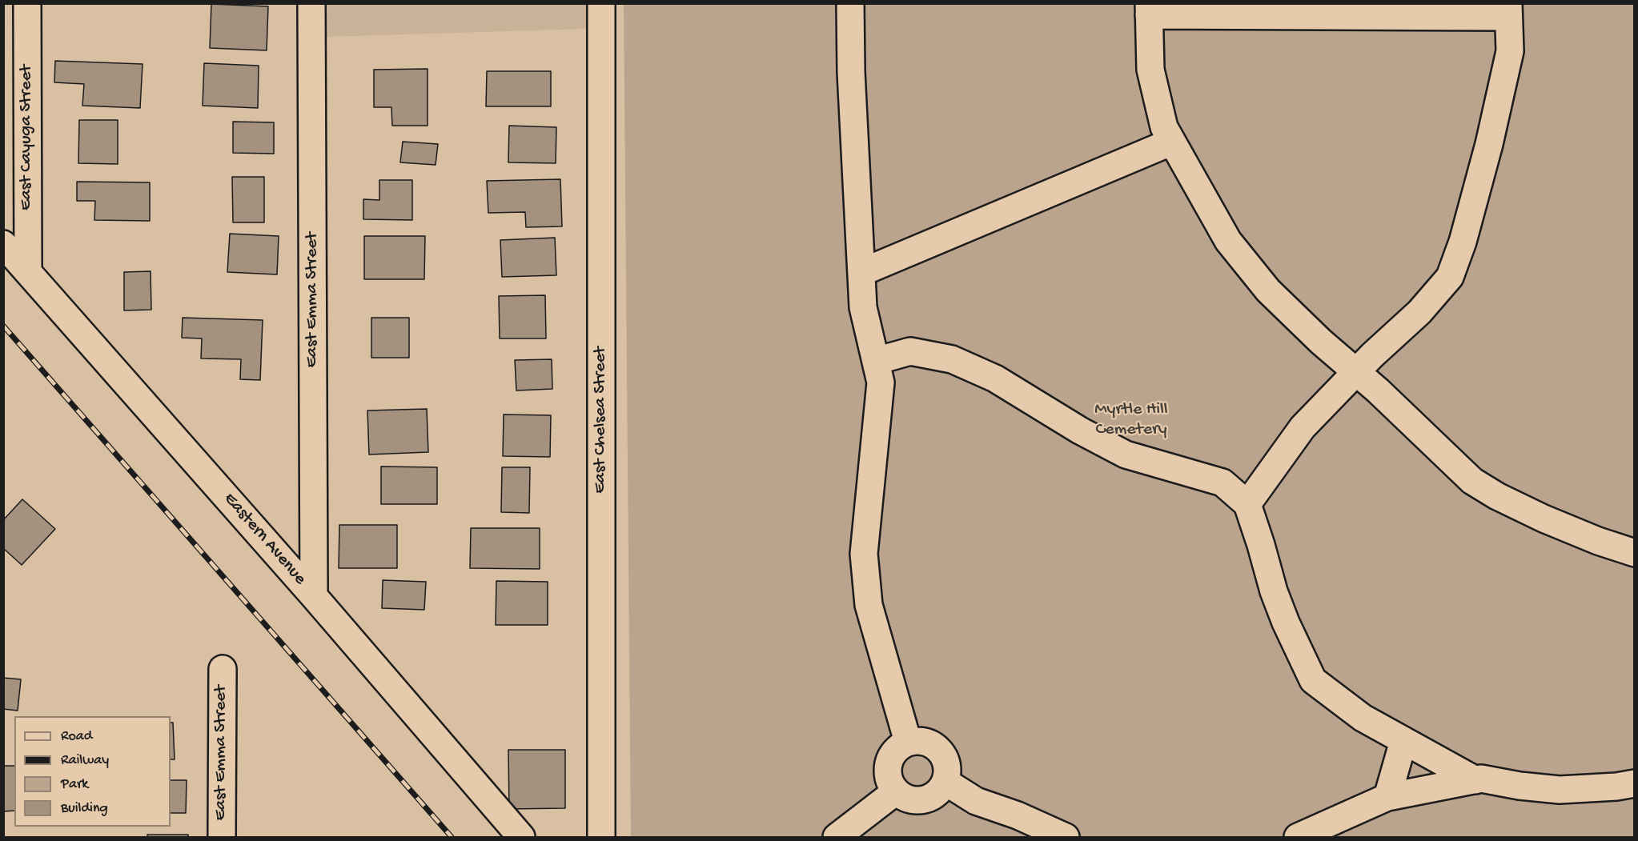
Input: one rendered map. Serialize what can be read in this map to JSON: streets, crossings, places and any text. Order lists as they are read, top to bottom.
{
  "streets": {
    "street": [
      "East Cayuga Street",
      "East Emma Street",
      "East Chelsea Street",
      "Eastern Avenue"
    ]
  },
  "crossings": [
    ["East Cayuga Street", "Eastern Avenue"],
    ["East Emma Street", "Eastern Avenue"]
  ],
  "parks": ["Myrtle Hill Cemetery"],
  "legend": [
    "Road",
    "Railway",
    "Park",
    "Building"
  ]
}
